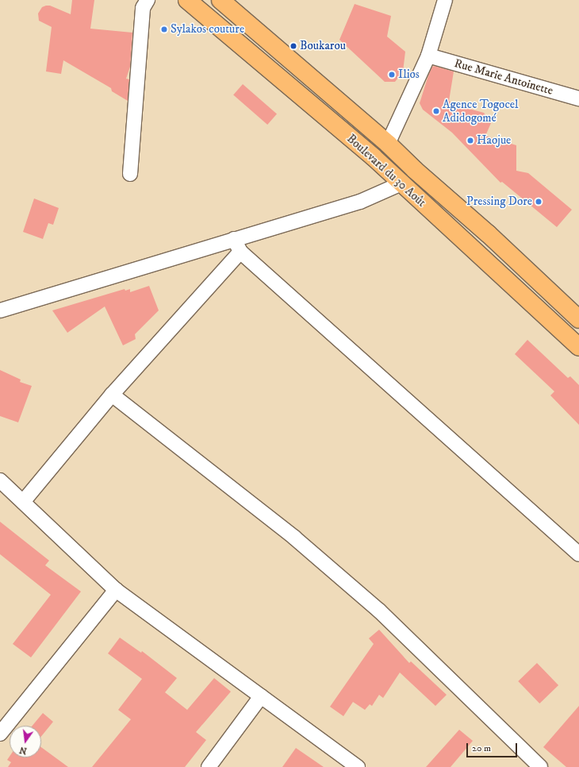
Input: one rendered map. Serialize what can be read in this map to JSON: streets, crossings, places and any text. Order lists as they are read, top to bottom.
{
  "streets": {
    "highway": ["Boulevard du 30 Août"],
    "street": ["Rue Marie Antoinette"]
  },
  "places": [
    "Sylakos couture",
    "Boukarou",
    "Ilios",
    "Agence Togocel Adidogomé",
    "Haojue",
    "Pressing Dore"
  ],
  "scale_bar": "20 m",
  "north": "bottom"
}
